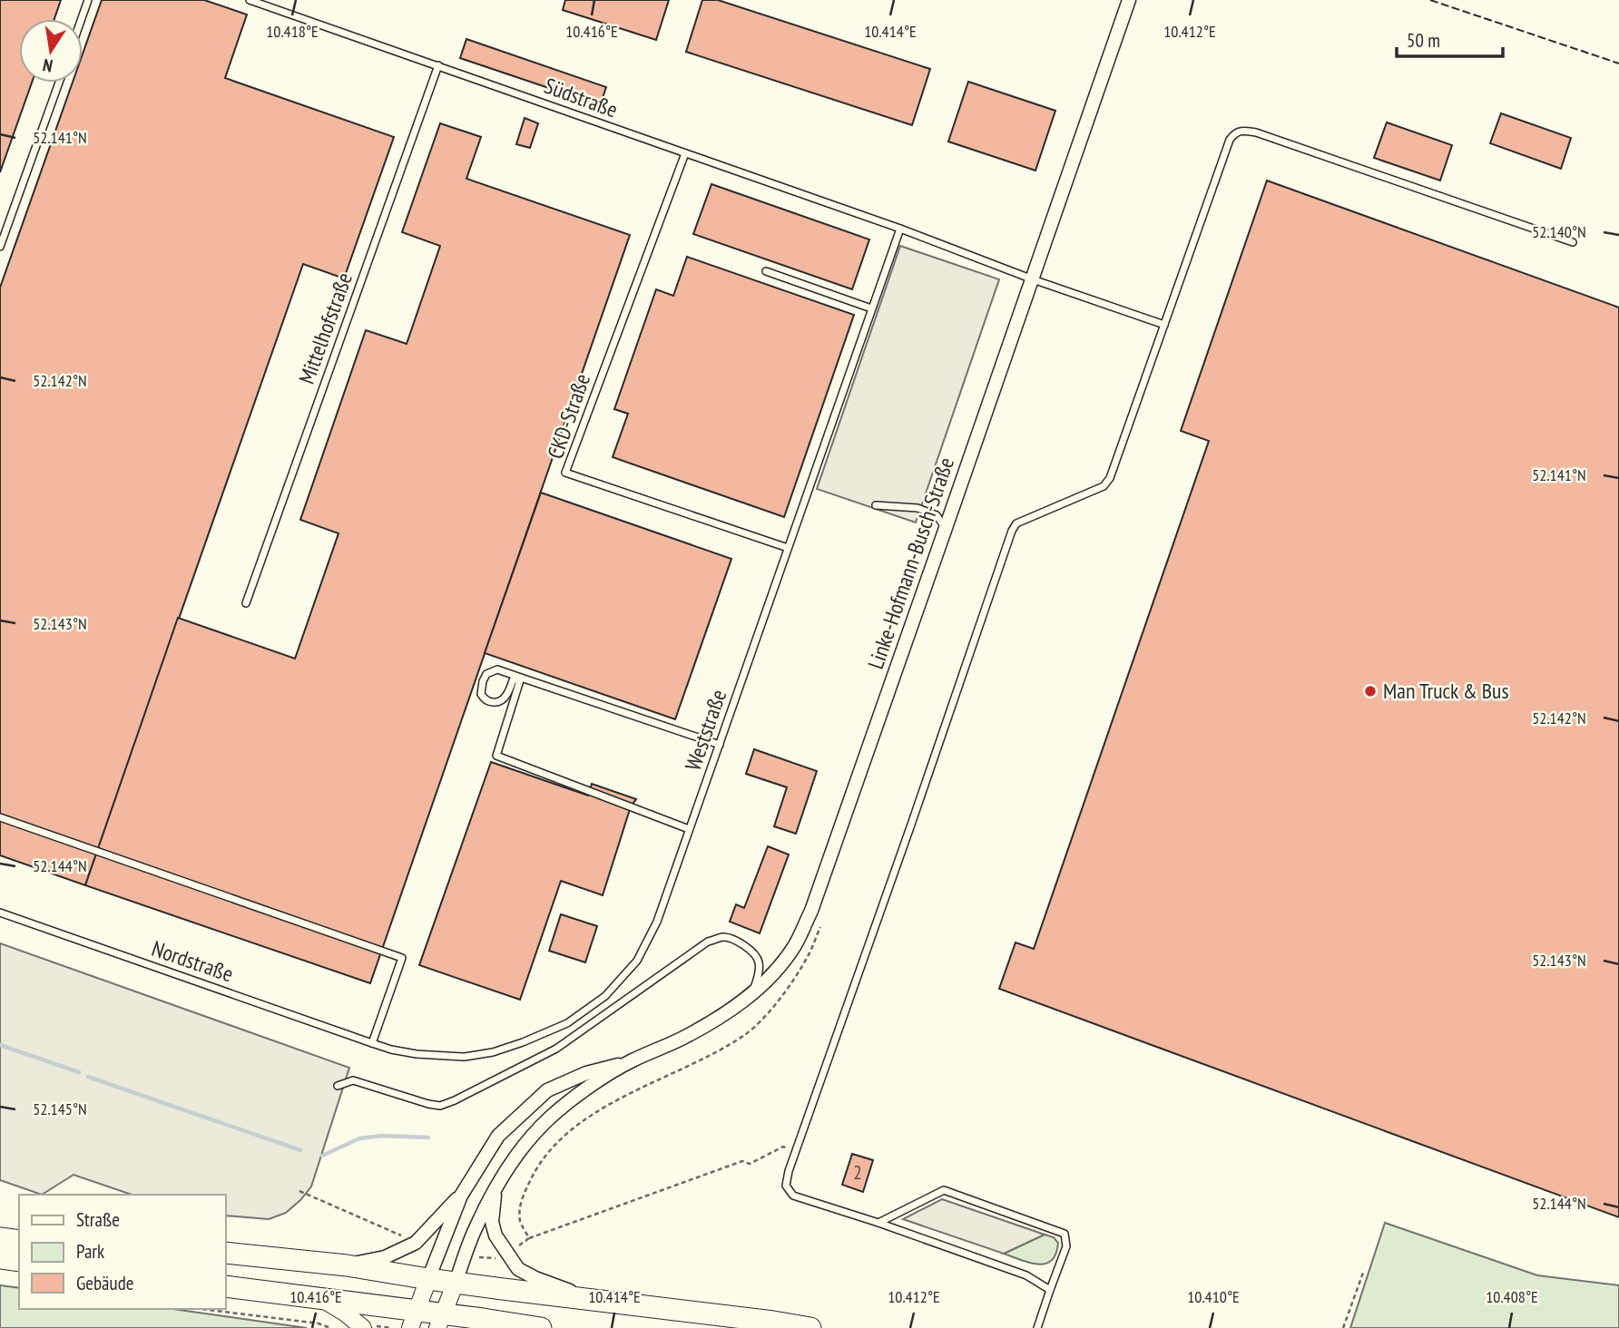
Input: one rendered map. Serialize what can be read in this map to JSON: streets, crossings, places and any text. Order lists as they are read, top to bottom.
{
  "streets": {
    "street": ["Linke-Hofmann-Busch-Straße"],
    "lane": [
      "Südstraße",
      "Mittelhofstraße",
      "CKD-Straße",
      "Weststraße",
      "Nordstraße"
    ]
  },
  "crossings": [
    ["Südstraße", "Mittelhofstraße"],
    ["Südstraße", "CKD-Straße"],
    ["Südstraße", "Linke-Hofmann-Busch-Straße"],
    ["Südstraße", "Weststraße"],
    ["CKD-Straße", "Weststraße"],
    ["Weststraße", "Nordstraße"]
  ],
  "places": ["Man Truck & Bus"],
  "house_numbers": ["2"],
  "legend": ["Straße", "Park", "Gebäude"],
  "scale_bar": "50 m",
  "north": "bottom",
  "coordinates": [
    "10.418°E",
    "10.416°E",
    "10.414°E",
    "10.412°E",
    "52.141°N",
    "52.140°N",
    "52.142°N",
    "52.143°N",
    "52.144°N",
    "52.145°N",
    "10.410°E",
    "10.408°E"
  ]
}
